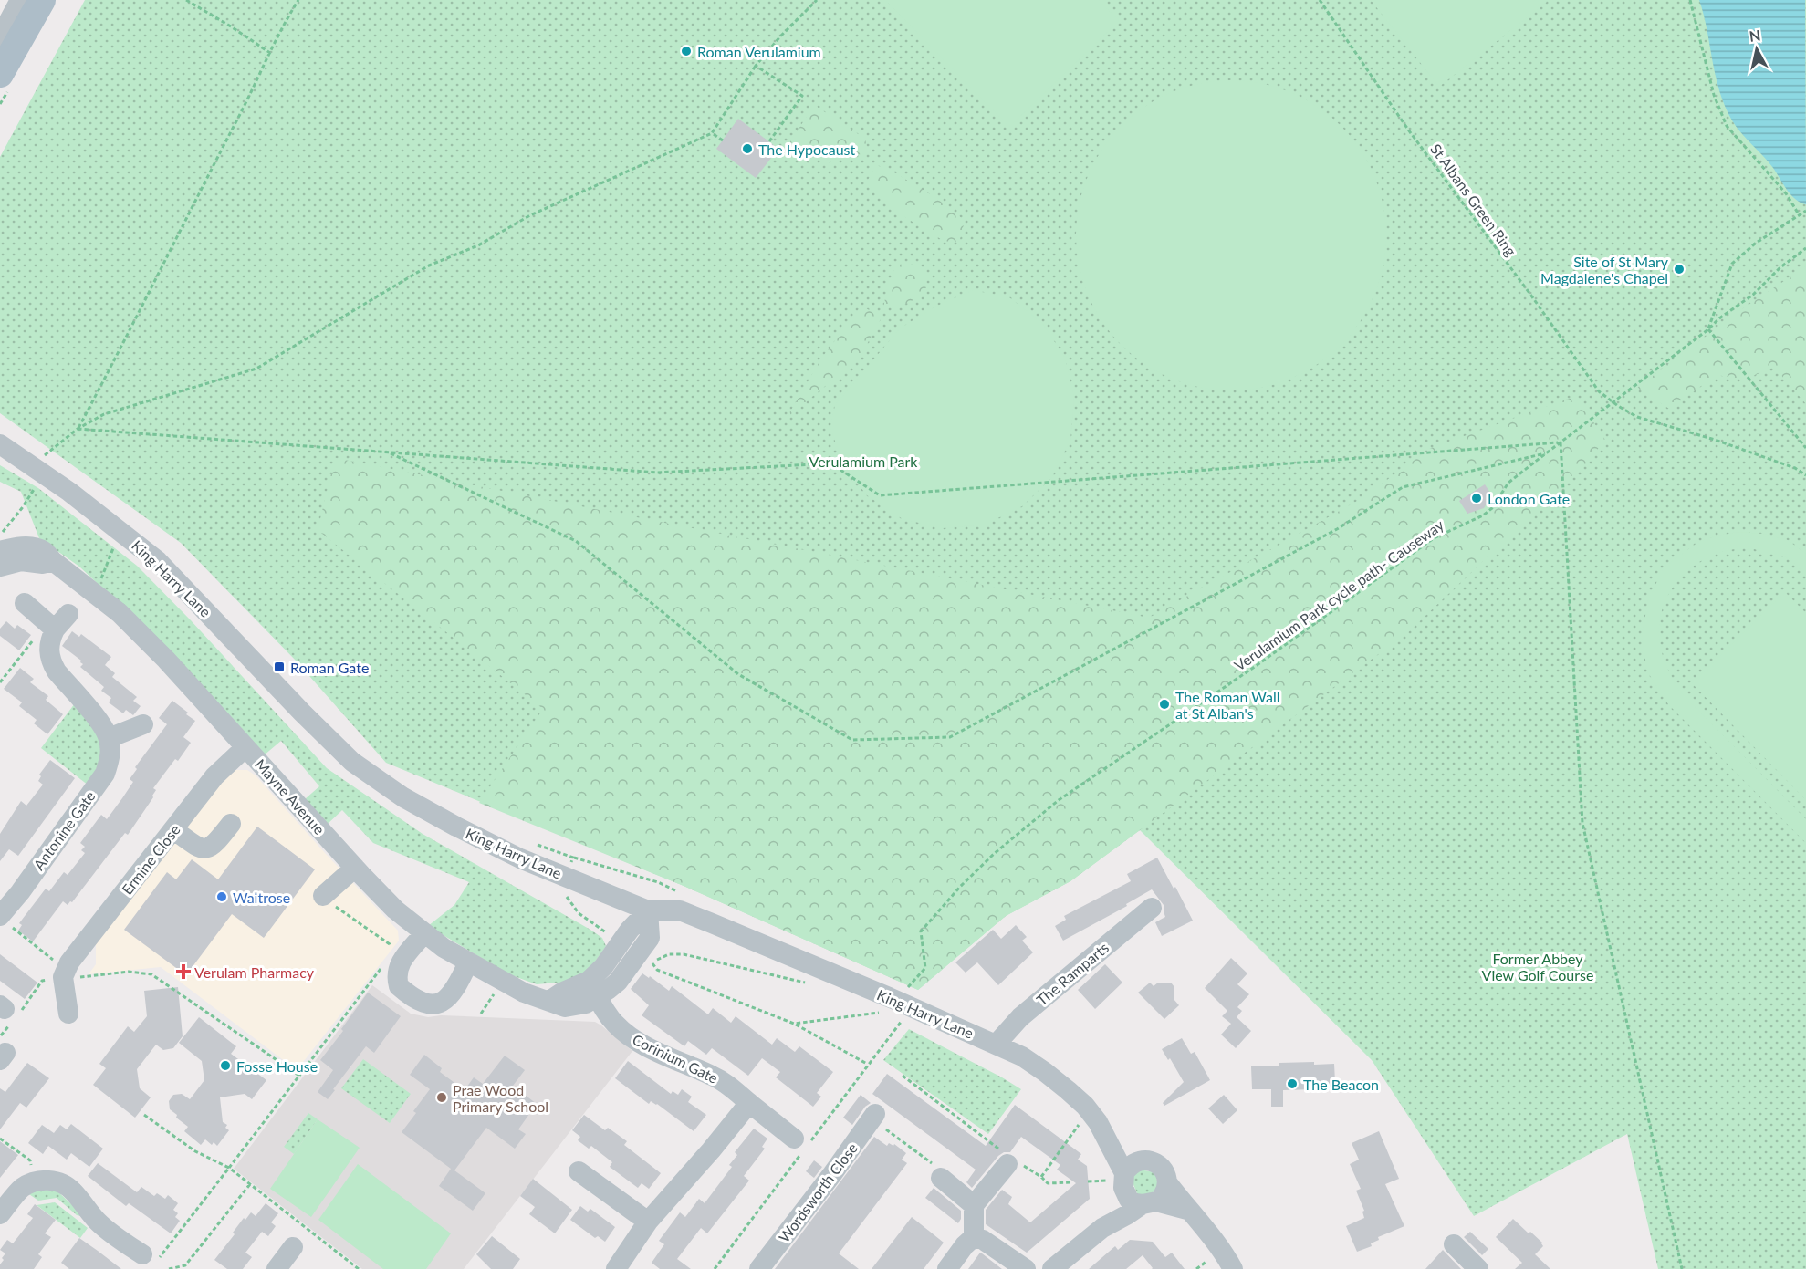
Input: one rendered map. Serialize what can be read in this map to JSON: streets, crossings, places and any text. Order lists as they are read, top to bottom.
{
  "streets": {
    "street": [
      "King Harry Lane",
      "Mayne Avenue",
      "Antonine Gate",
      "Ermine Close",
      "The Ramparts",
      "Corinium Gate",
      "Wordsworth Close"
    ],
    "path": ["St Albans Green Ring", "Verulamium Park cycle path- Causeway"]
  },
  "crossings": [
    ["St Albans Green Ring", "Verulamium Park cycle path- Causeway"],
    ["King Harry Lane", "Verulamium Park cycle path- Causeway"],
    ["King Harry Lane", "Mayne Avenue"],
    ["King Harry Lane", "The Ramparts"],
    ["Mayne Avenue", "Ermine Close"],
    ["Mayne Avenue", "Corinium Gate"]
  ],
  "parks": ["Verulamium Park", "Former Abbey View Golf Course"],
  "places": {
    "other": [
      "Roman Verulamium",
      "The Hypocaust",
      "Site of St Mary Magdalene's Chapel",
      "London Gate",
      "The Roman Wall at St Alban's",
      "Waitrose",
      "Fosse House",
      "The Beacon",
      "Prae Wood Primary School"
    ],
    "transit": ["Roman Gate"],
    "health": ["Verulam Pharmacy"]
  },
  "north": "top"
}
